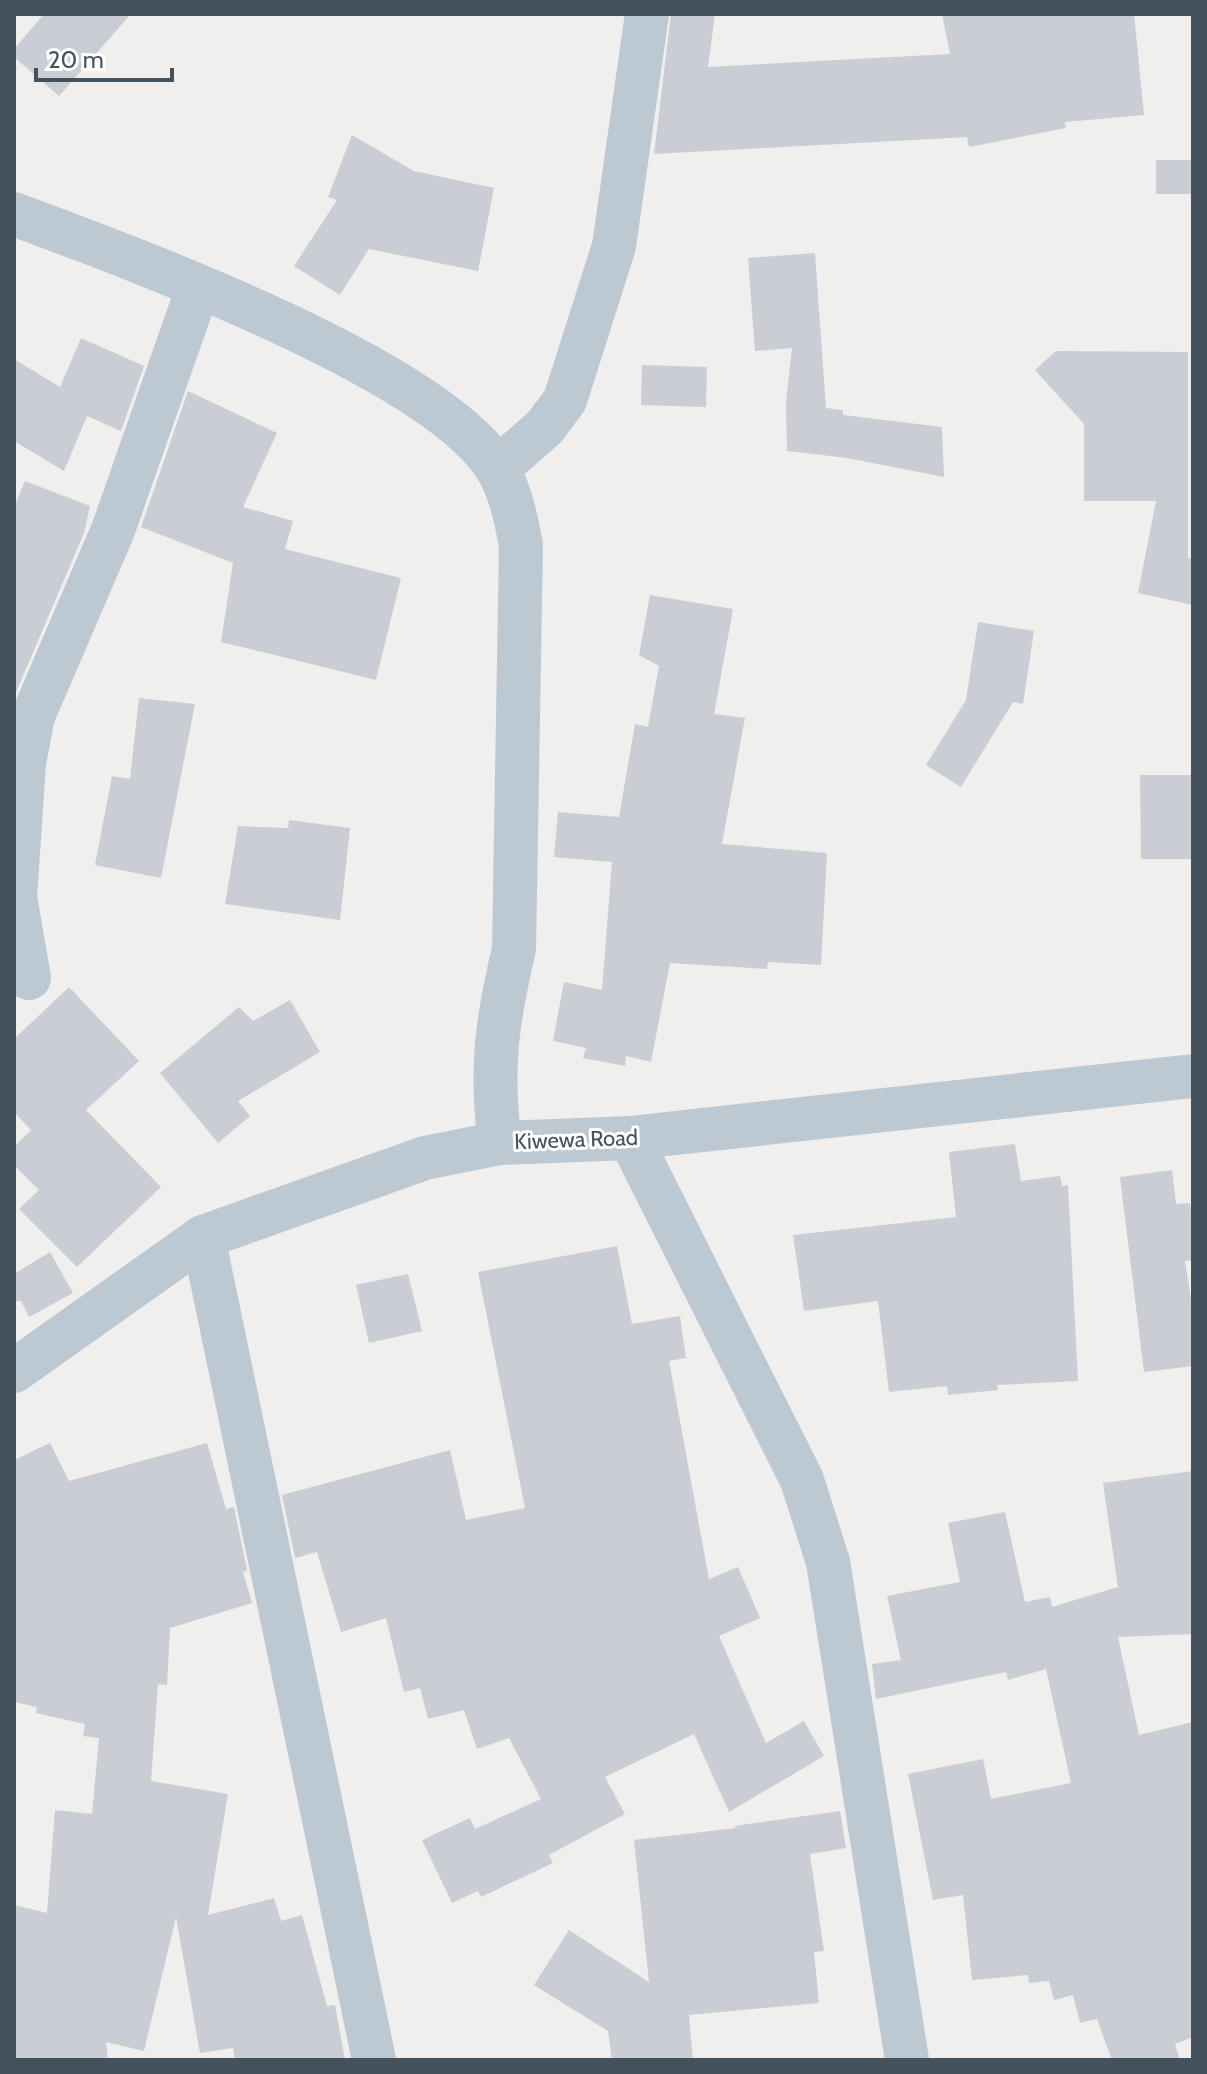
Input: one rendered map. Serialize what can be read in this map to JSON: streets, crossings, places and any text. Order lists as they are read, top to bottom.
{
  "streets": {
    "street": ["Kiwewa Road"]
  },
  "scale_bar": "20 m"
}
